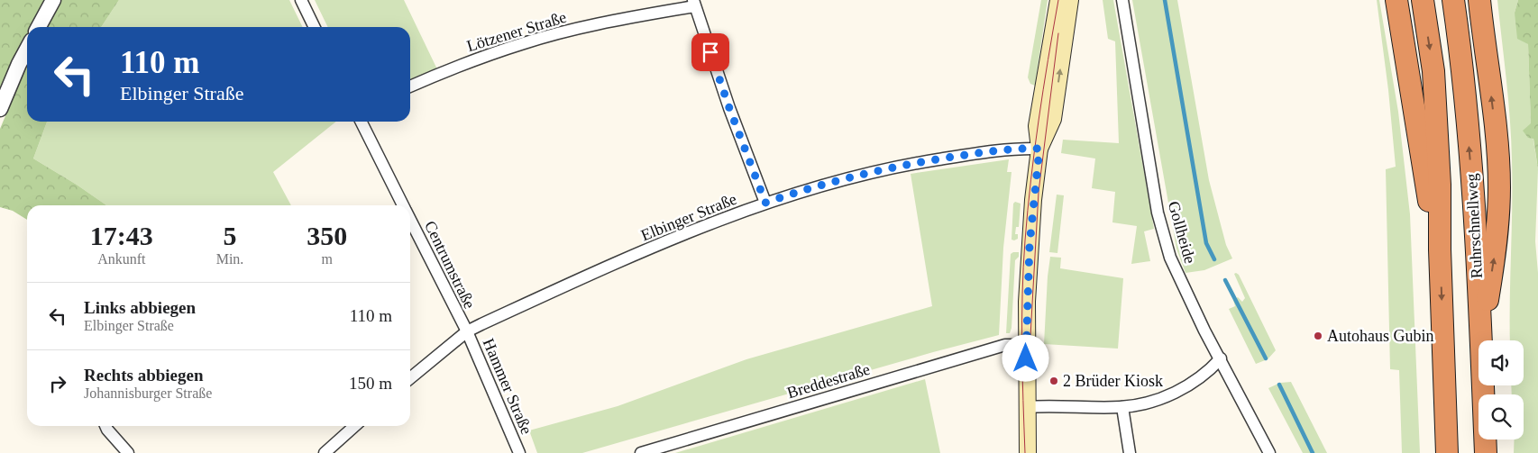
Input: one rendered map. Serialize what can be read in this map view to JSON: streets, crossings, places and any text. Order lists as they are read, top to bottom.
{
  "streets": {
    "highway": ["Ruhrschnellweg"],
    "street": [
      "Lötzener Straße",
      "Elbinger Straße",
      "Gollheide",
      "Centrumstraße",
      "Breddestraße",
      "Hammer Straße"
    ]
  },
  "crossings": [
    ["Elbinger Straße", "Centrumstraße"],
    ["Elbinger Straße", "Hammer Straße"],
    ["Centrumstraße", "Hammer Straße"]
  ],
  "places": ["Autohaus Gubin", "2 Brüder Kiosk"],
  "page": {
    "turn": ["110 m", "Elbinger Straße"],
    "eta": [
      "17:43",
      "Ankunft",
      "5",
      "Min.",
      "350",
      "m"
    ],
    "list": [
      {
        "name": "Links abbiegen",
        "note": "Elbinger Straße",
        "value": "110 m"
      },
      {
        "name": "Rechts abbiegen",
        "note": "Johannisburger Straße",
        "value": "150 m"
      }
    ]
  }
}
